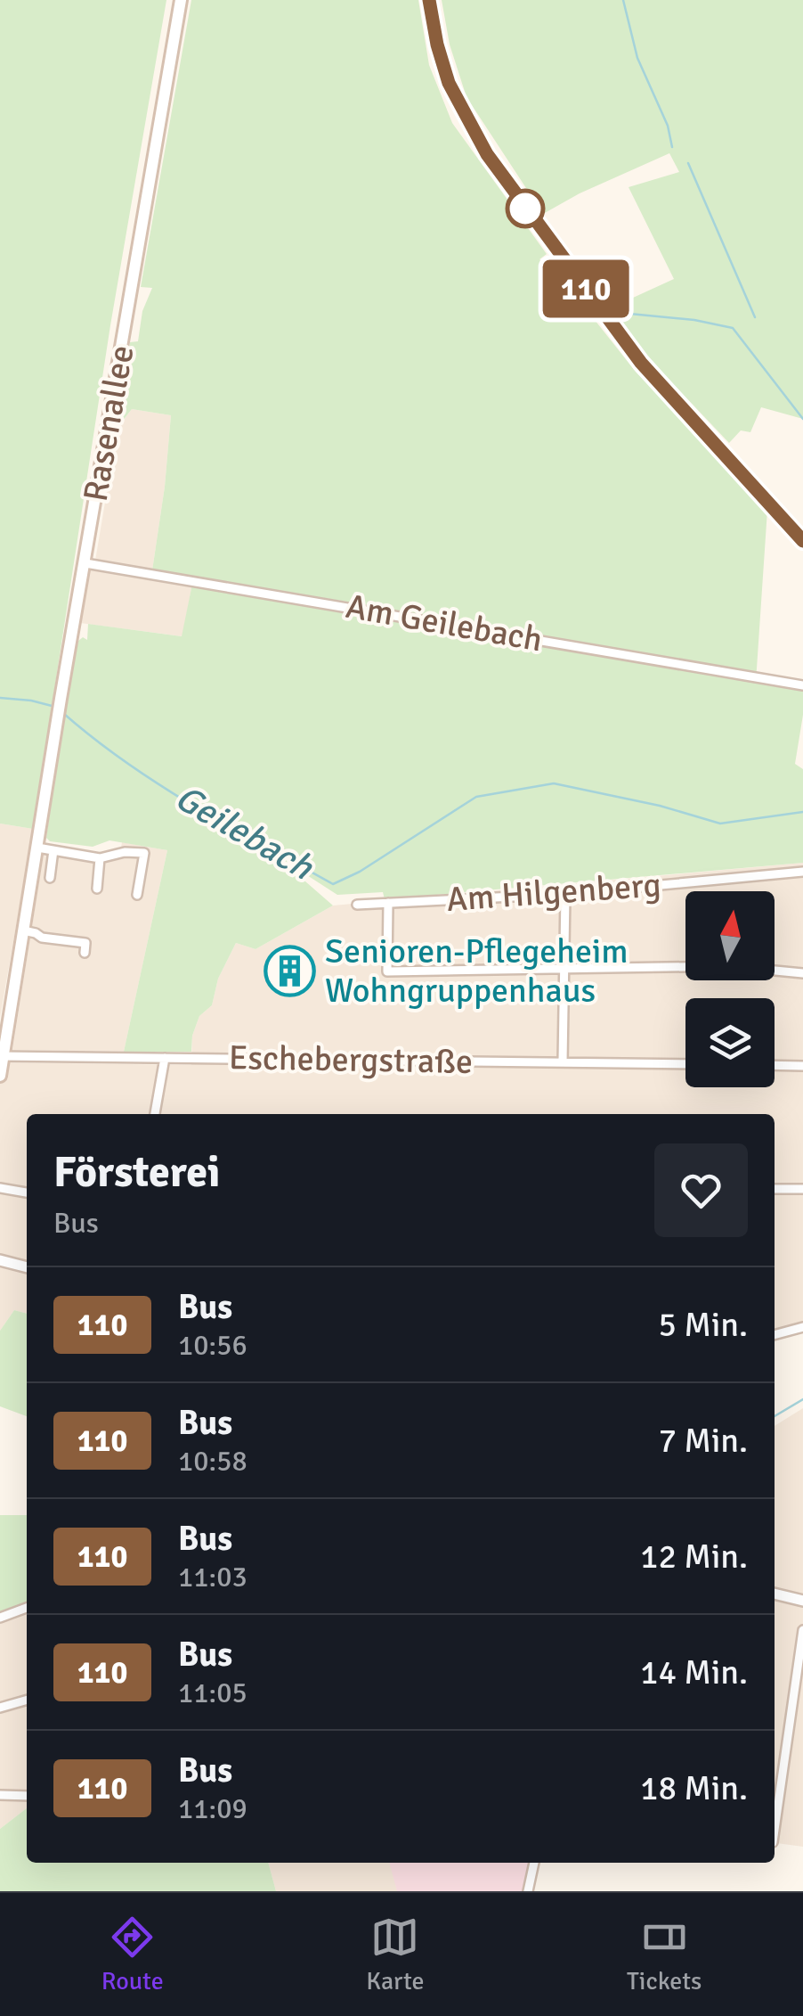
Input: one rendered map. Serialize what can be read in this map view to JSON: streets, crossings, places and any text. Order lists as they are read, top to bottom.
{
  "streets": {
    "main road": ["Rasenallee"],
    "street": ["Am Geilebach", "Am Hilgenberg", "Eschebergstraße"]
  },
  "crossings": [
    ["Rasenallee", "Am Geilebach"],
    ["Rasenallee", "Eschebergstraße"]
  ],
  "water": ["Geilebach"],
  "places": {
    "building": ["Senioren-Pflegeheim Wohngruppenhaus"]
  },
  "lines": ["bus line 110"],
  "north": "top",
  "page": {
    "on_map": "110",
    "heading": ["Försterei", "Bus"],
    "list": [
      {
        "mark": "110",
        "name": "Bus",
        "note": "10:56",
        "value": "5 Min."
      },
      {
        "mark": "110",
        "name": "Bus",
        "note": "10:58",
        "value": "7 Min."
      },
      {
        "mark": "110",
        "name": "Bus",
        "note": "11:03",
        "value": "12 Min."
      },
      {
        "mark": "110",
        "name": "Bus",
        "note": "11:05",
        "value": "14 Min."
      },
      {
        "mark": "110",
        "name": "Bus",
        "note": "11:09",
        "value": "18 Min."
      }
    ],
    "tabs": ["Route", "Karte", "Tickets"]
  }
}
